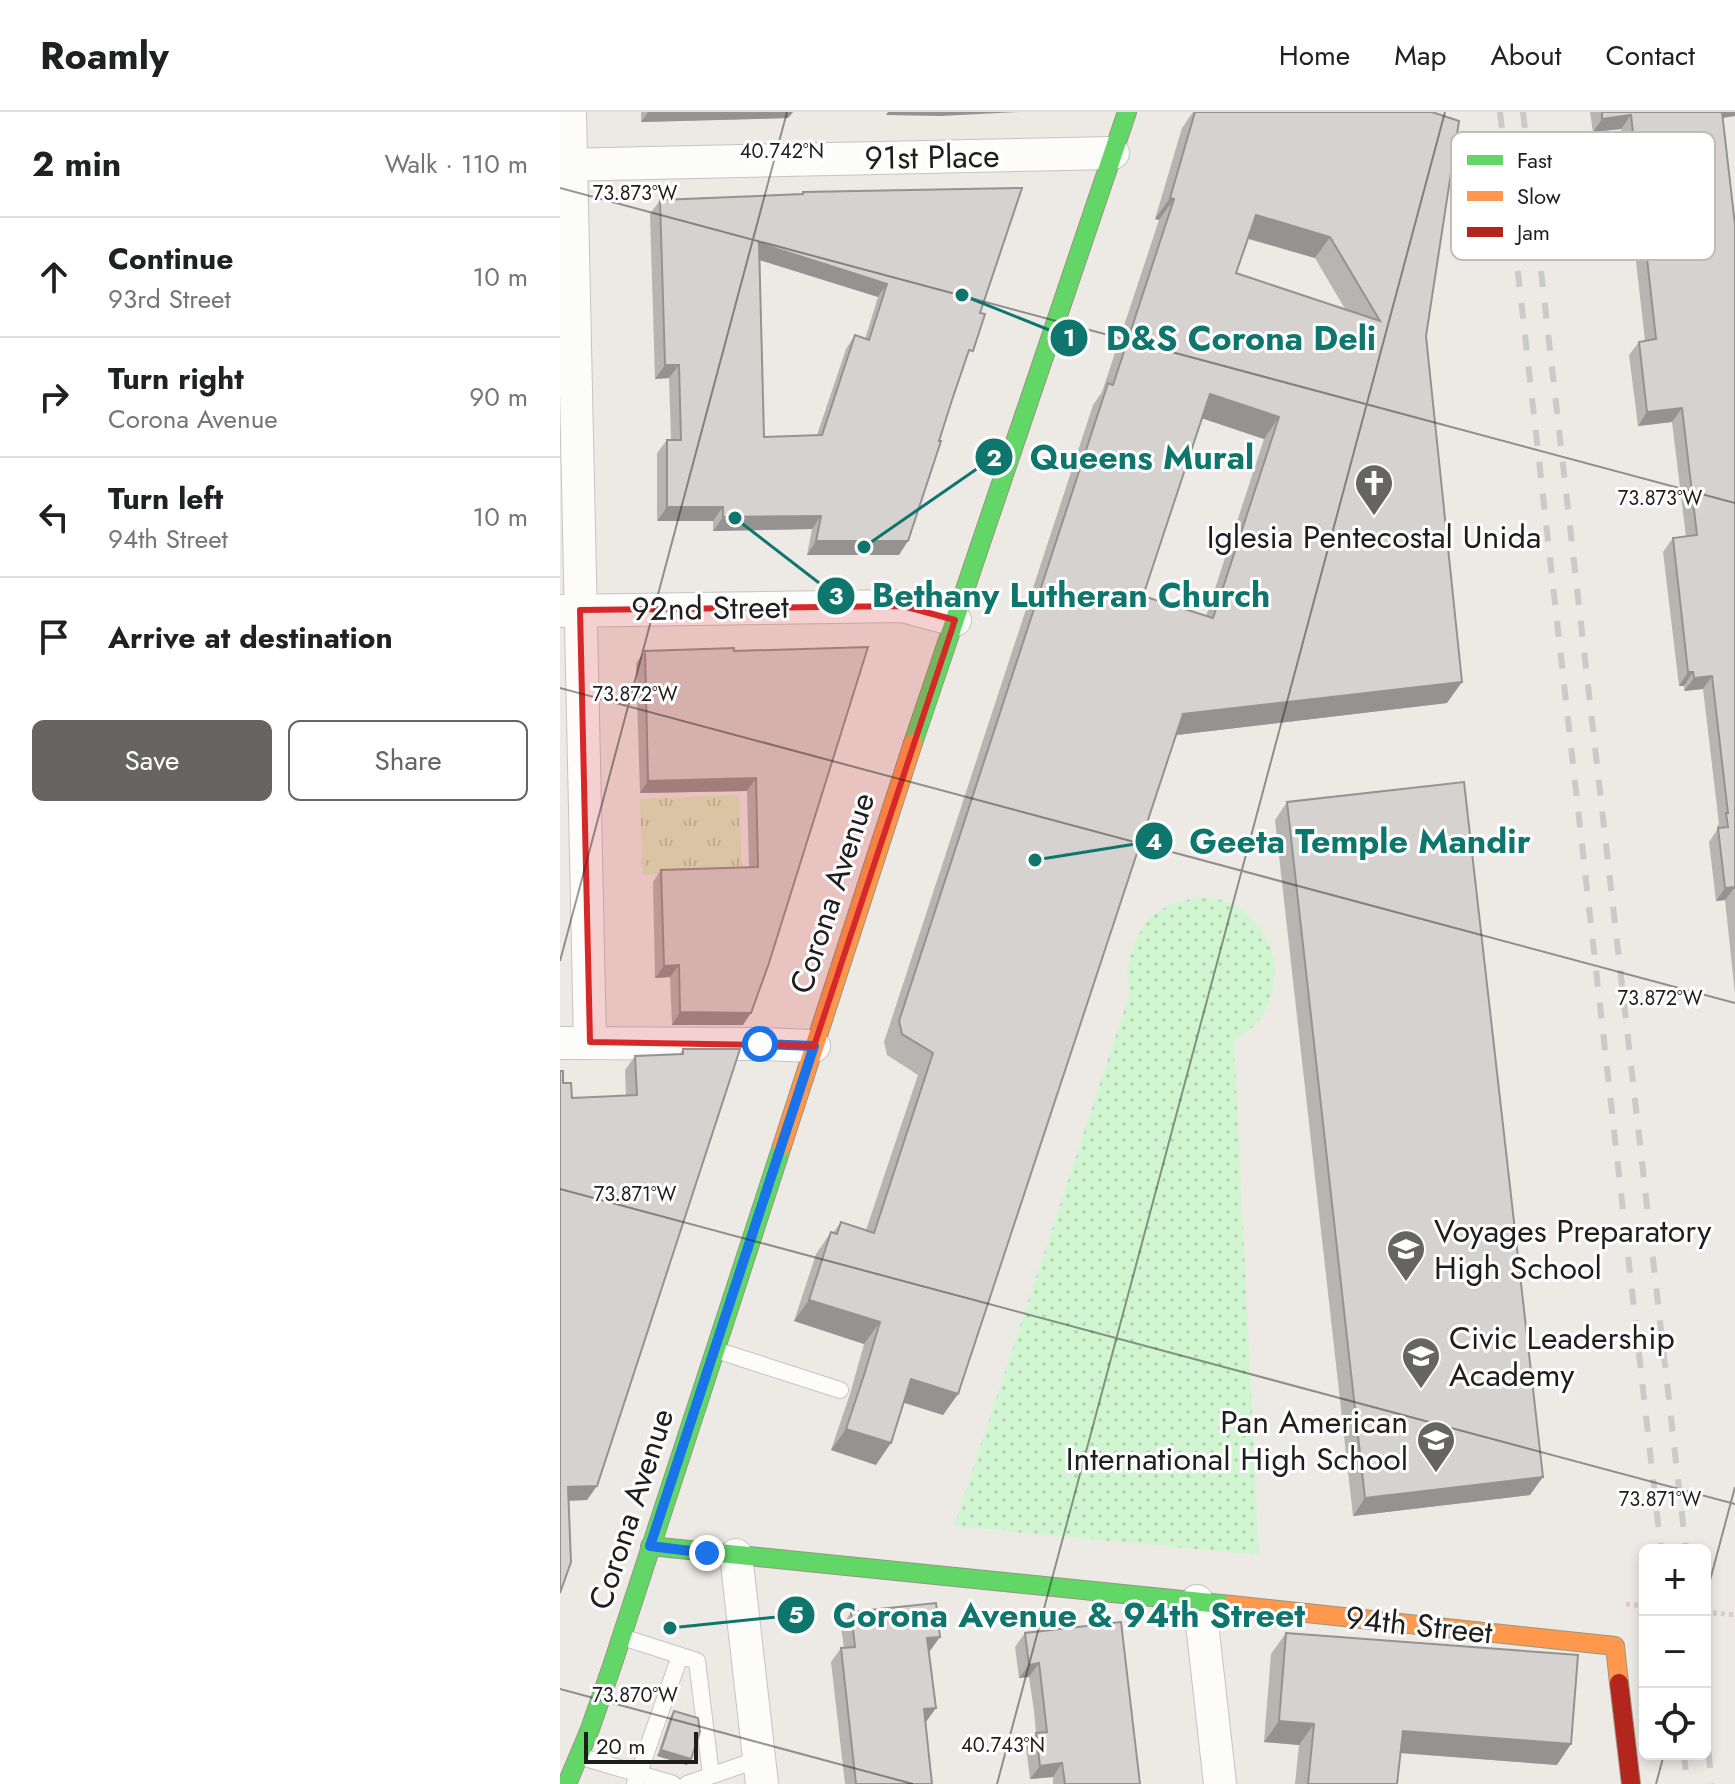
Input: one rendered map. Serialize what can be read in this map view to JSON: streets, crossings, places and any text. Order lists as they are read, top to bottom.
{
  "streets": {
    "street": [
      "91st Place",
      "92nd Street",
      "Corona Avenue",
      "94th Street"
    ]
  },
  "crossings": [
    ["91st Place", "Corona Avenue"],
    ["92nd Street", "Corona Avenue"],
    ["Corona Avenue", "94th Street"]
  ],
  "places": {
    "other": [
      "D&S Corona Deli",
      "Bethany Lutheran Church",
      "Queens Mural",
      "Geeta Temple Mandir",
      "Corona Avenue & 94th Street"
    ],
    "church": ["Iglesia Pentecostal Unida"],
    "school or university": ["Voyages Preparatory High School", "Civic Leadership Academy", "Pan American International High School"]
  },
  "legend": ["Fast", "Slow", "Jam"],
  "scale_bar": "20 m",
  "page": {
    "header": "Roamly",
    "nav": [
      "Home",
      "Map",
      "About",
      "Contact"
    ],
    "heading": ["2 min", "Walk · 110 m"],
    "list": [
      ["Continue", "93rd Street", "10 m"],
      ["Turn right", "Corona Avenue", "90 m"],
      ["Turn left", "94th Street", "10 m"],
      "Arrive at destination"
    ],
    "buttons": ["Save", "Share"],
    "map_buttons": ["+", "−"],
    "scale": "20 m"
  },
  "coordinates": [
    "40.742°N",
    "73.873°W",
    "73.872°W",
    "73.871°W",
    "73.870°W",
    "40.743°N"
  ]
}
